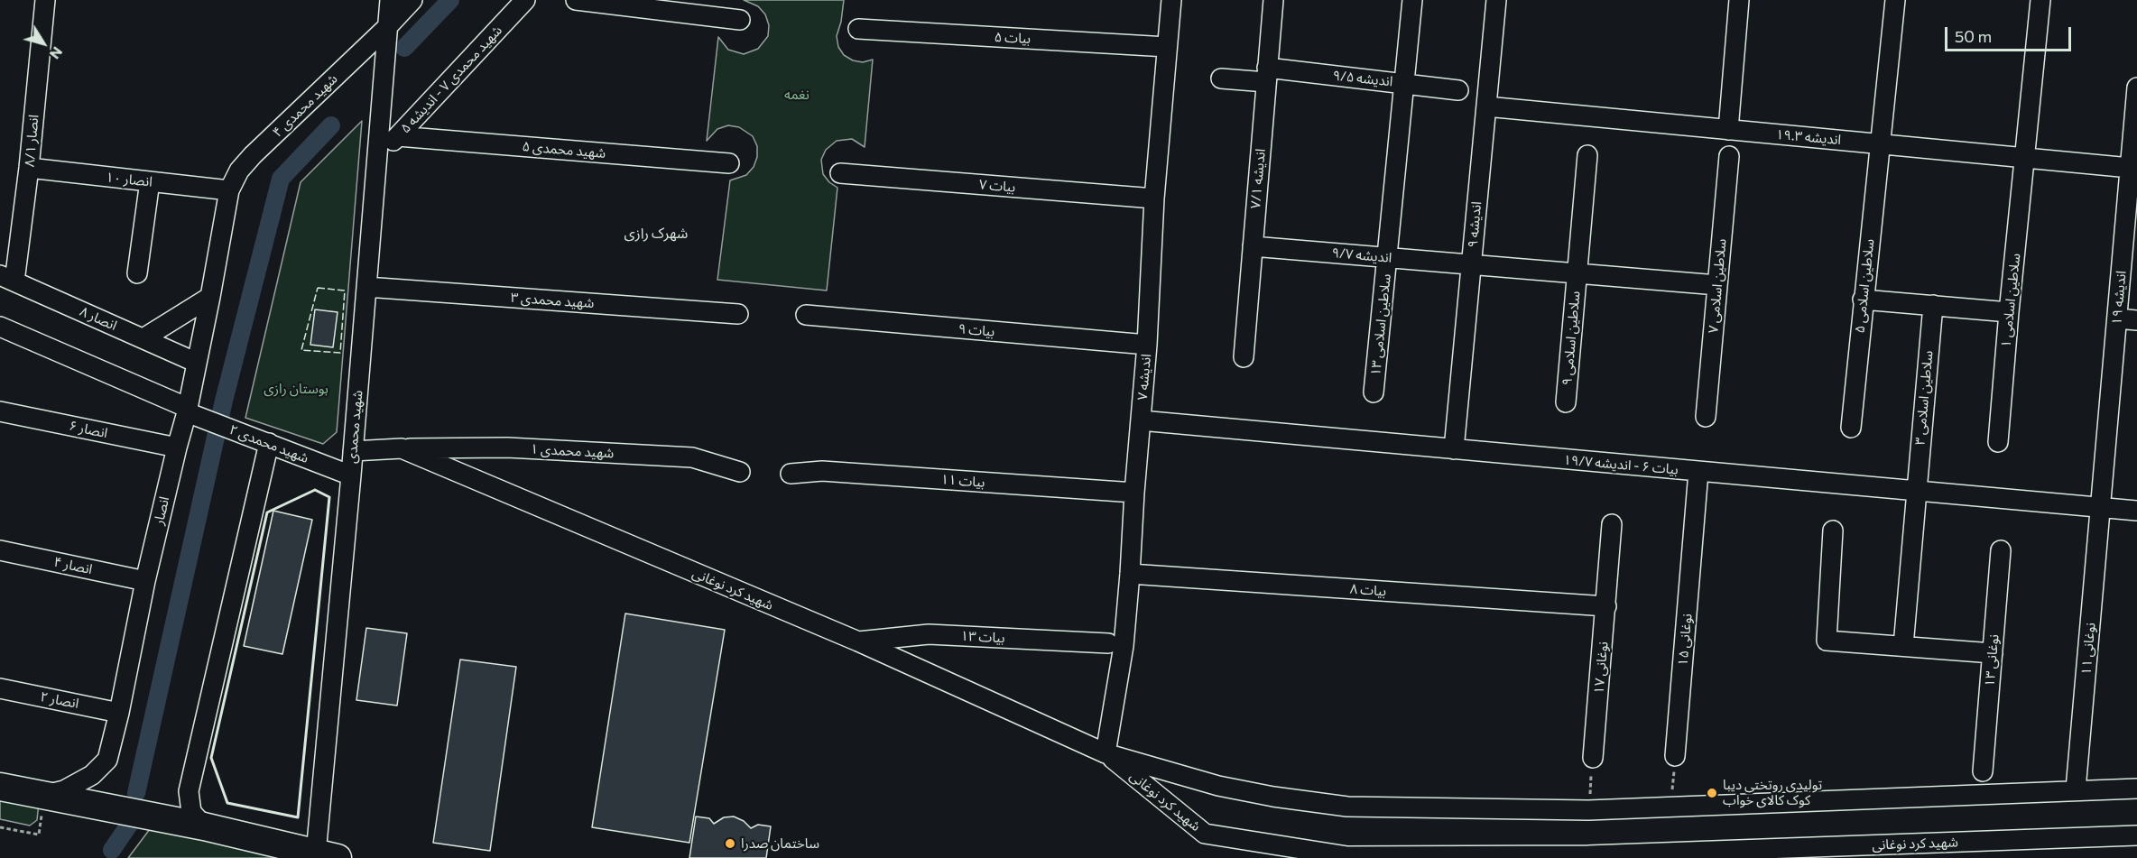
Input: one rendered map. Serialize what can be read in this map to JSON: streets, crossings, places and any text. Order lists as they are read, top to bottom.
{
  "streets": {
    "street": [
      "بیات ۵",
      "اندیشه ۹/۵",
      "شهید محمدی ۷ - اندیشه ۵",
      "شهید محمدی ۴",
      "اندیشه ۱۹.۳",
      "انصار ۸/۱",
      "شهید محمدی ۵",
      "اندیشه ۷/۱",
      "انصار ۱۰",
      "بیات ۷",
      "اندیشه ۹",
      "اندیشه ۹/۷",
      "سلاطین اسلامی ۷",
      "سلاطین اسلامی ۵",
      "اندیشه ۱۹",
      "شهید محمدی ۳",
      "سلاطین اسلامی ۱",
      "انصار ۸",
      "سلاطین اسلامی ۱۳",
      "بیات ۹",
      "سلاطین اسلامی ۹",
      "اندیشه ۷",
      "سلاطین اسلامی ۳",
      "شهید محمدی",
      "انصار ۶",
      "شهید محمدی ۲",
      "شهید محمدی ۱",
      "بیات ۶ - اندیشه ۱۹/۷",
      "بیات ۱۱",
      "انصار",
      "انصار ۴",
      "شهید کرد نوغانی",
      "بیات ۸",
      "بیات ۱۳",
      "نوغانی ۱۵",
      "نوغانی ۱۱",
      "نوغانی ۱۳",
      "نوغانی ۱۷",
      "انصار ۲"
    ]
  },
  "crossings": [
    ["بیات ۵", "اندیشه ۷"],
    ["اندیشه ۹/۵", "اندیشه ۷/۱"],
    ["اندیشه ۹/۵", "سلاطین اسلامی ۱۳"],
    ["شهید محمدی ۷ - اندیشه ۵", "شهید محمدی ۵"],
    ["شهید محمدی ۷ - اندیشه ۵", "شهید محمدی"],
    ["شهید محمدی ۴", "انصار ۱۰"],
    ["شهید محمدی ۴", "شهید محمدی"],
    ["شهید محمدی ۴", "انصار"],
    ["اندیشه ۱۹.۳", "اندیشه ۹"],
    ["اندیشه ۱۹.۳", "سلاطین اسلامی ۵"],
    ["اندیشه ۱۹.۳", "اندیشه ۱۹"],
    ["اندیشه ۱۹.۳", "سلاطین اسلامی ۱"],
    ["انصار ۸/۱", "انصار ۱۰"],
    ["انصار ۸/۱", "انصار ۸"],
    ["اندیشه ۷/۱", "اندیشه ۹/۷"],
    ["انصار ۱۰", "انصار"],
    ["بیات ۷", "اندیشه ۷"],
    ["اندیشه ۹", "اندیشه ۹/۷"],
    ["اندیشه ۹", "بیات ۶ - اندیشه ۱۹/۷"],
    ["اندیشه ۹/۷", "سلاطین اسلامی ۷"],
    ["اندیشه ۹/۷", "سلاطین اسلامی ۱۳"],
    ["اندیشه ۹/۷", "سلاطین اسلامی ۹"],
    ["اندیشه ۱۹", "بیات ۶ - اندیشه ۱۹/۷"],
    ["اندیشه ۱۹", "نوغانی ۱۱"],
    ["شهید محمدی ۳", "شهید محمدی"],
    ["انصار ۸", "انصار"],
    ["بیات ۹", "اندیشه ۷"],
    ["اندیشه ۷", "بیات ۶ - اندیشه ۱۹/۷"],
    ["اندیشه ۷", "بیات ۱۱"],
    ["اندیشه ۷", "شهید کرد نوغانی"],
    ["اندیشه ۷", "بیات ۸"],
    ["سلاطین اسلامی ۳", "بیات ۶ - اندیشه ۱۹/۷"],
    ["شهید محمدی", "شهید محمدی ۲"],
    ["شهید محمدی", "شهید کرد نوغانی"],
    ["انصار ۶", "انصار"],
    ["شهید محمدی ۲", "انصار"],
    ["شهید محمدی ۱", "شهید کرد نوغانی"],
    ["بیات ۶ - اندیشه ۱۹/۷", "نوغانی ۱۵"],
    ["بیات ۶ - اندیشه ۱۹/۷", "نوغانی ۱۱"],
    ["انصار", "انصار ۴"],
    ["انصار", "انصار ۲"],
    ["شهید کرد نوغانی", "بیات ۱۳"],
    ["شهید کرد نوغانی", "نوغانی ۱۱"],
    ["بیات ۸", "نوغانی ۱۷"]
  ],
  "districts": ["شهرک رازی"],
  "parks": ["نغمه", "بوستان رازی"],
  "places": ["تولیدی روتختی دیبا کوک کالای خواب", "ساختمان صدرا"],
  "scale_bar": "50 m",
  "north": "bottom right"
}
